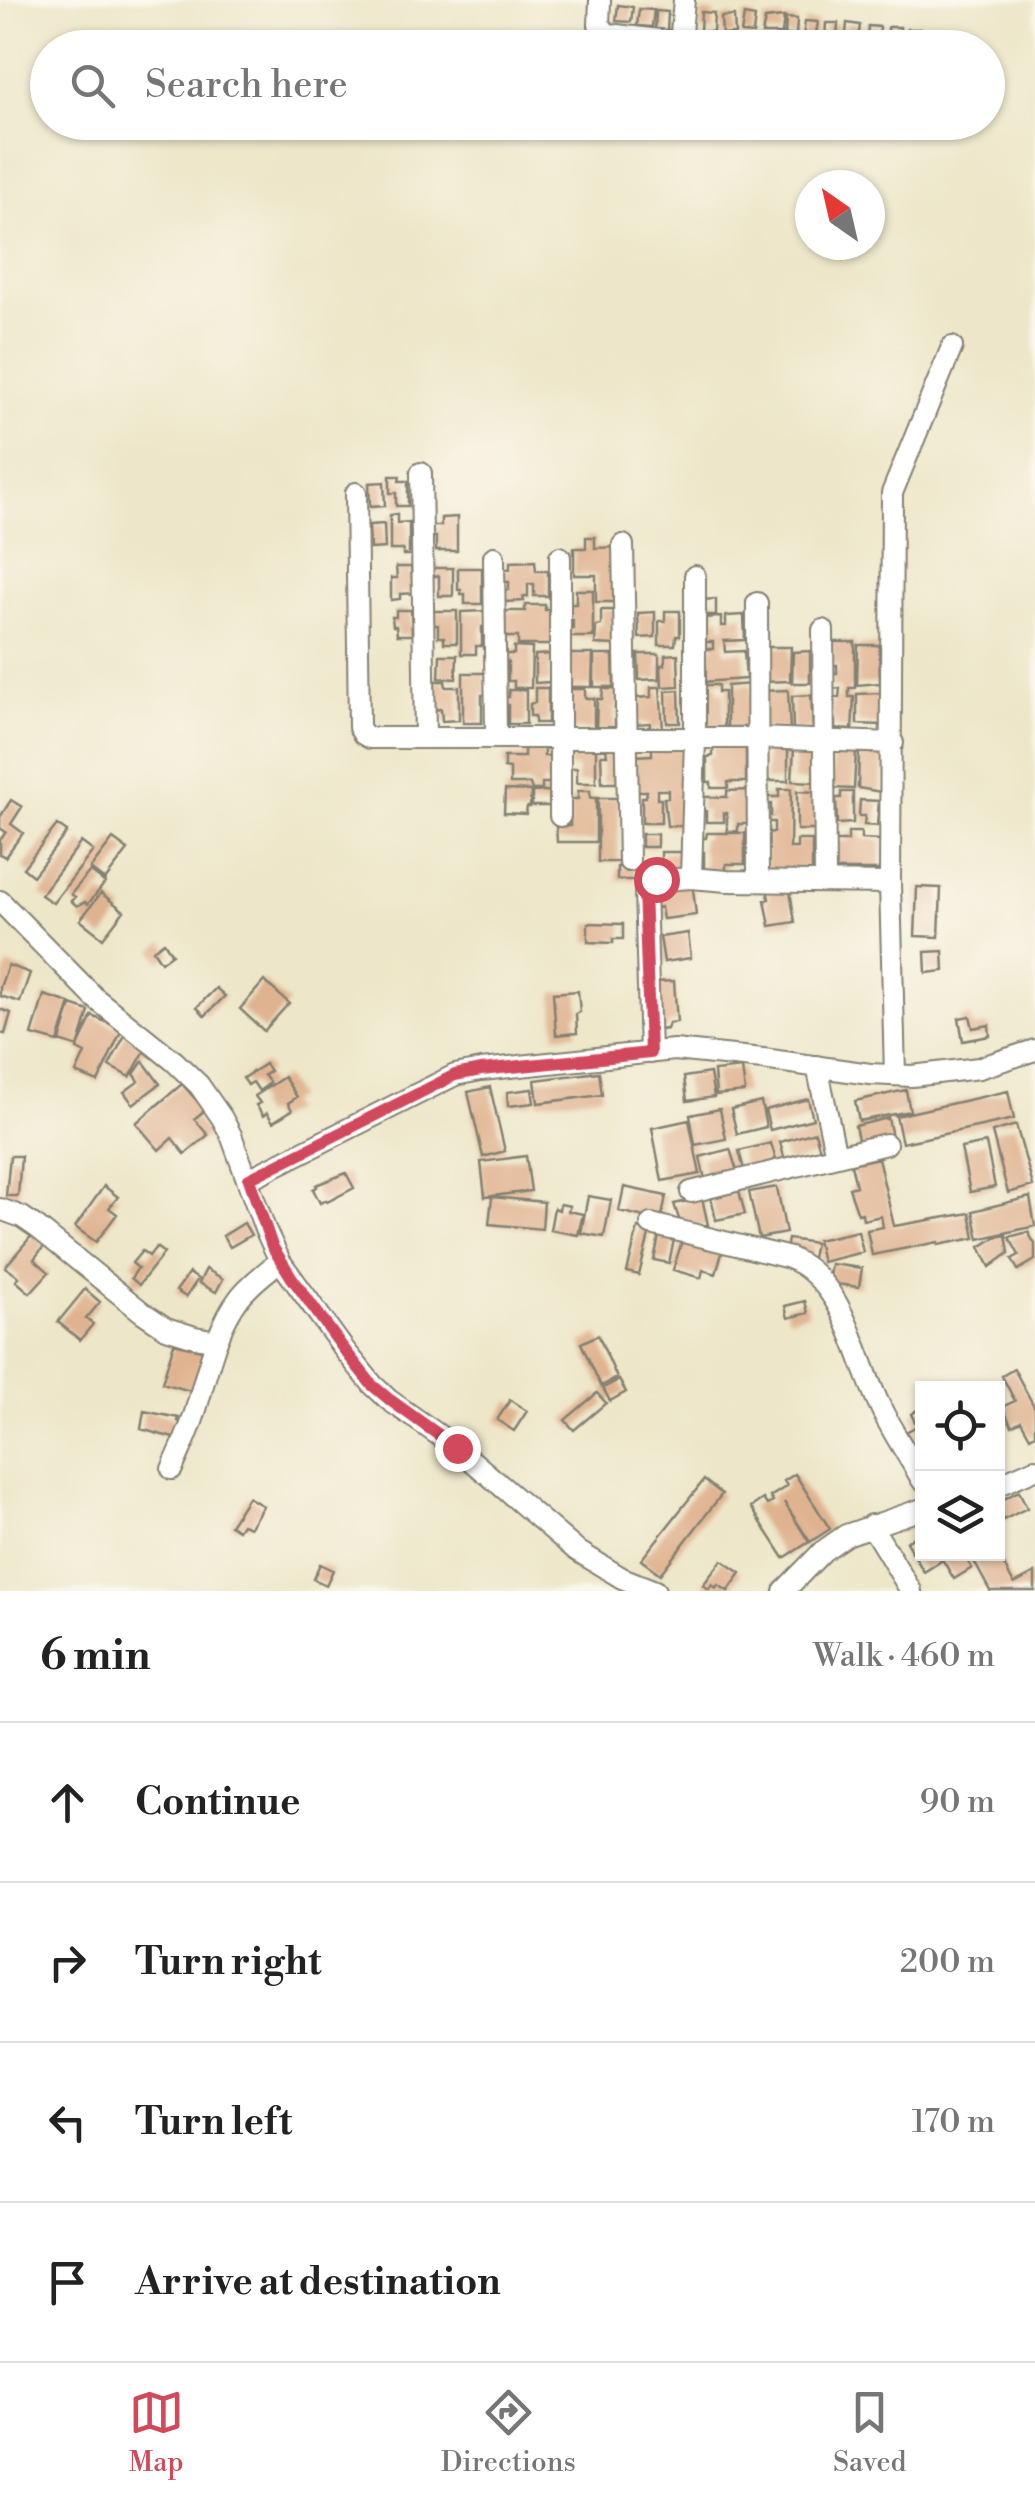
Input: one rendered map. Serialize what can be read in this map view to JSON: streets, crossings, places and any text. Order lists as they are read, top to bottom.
{
  "north": "top left",
  "page": {
    "search": "Search here",
    "heading": ["6 min", "Walk · 460 m"],
    "list": [
      ["Continue", "90 m"],
      ["Turn right", "200 m"],
      ["Turn left", "170 m"],
      "Arrive at destination"
    ],
    "nav": ["Map", "Directions", "Saved"]
  }
}
